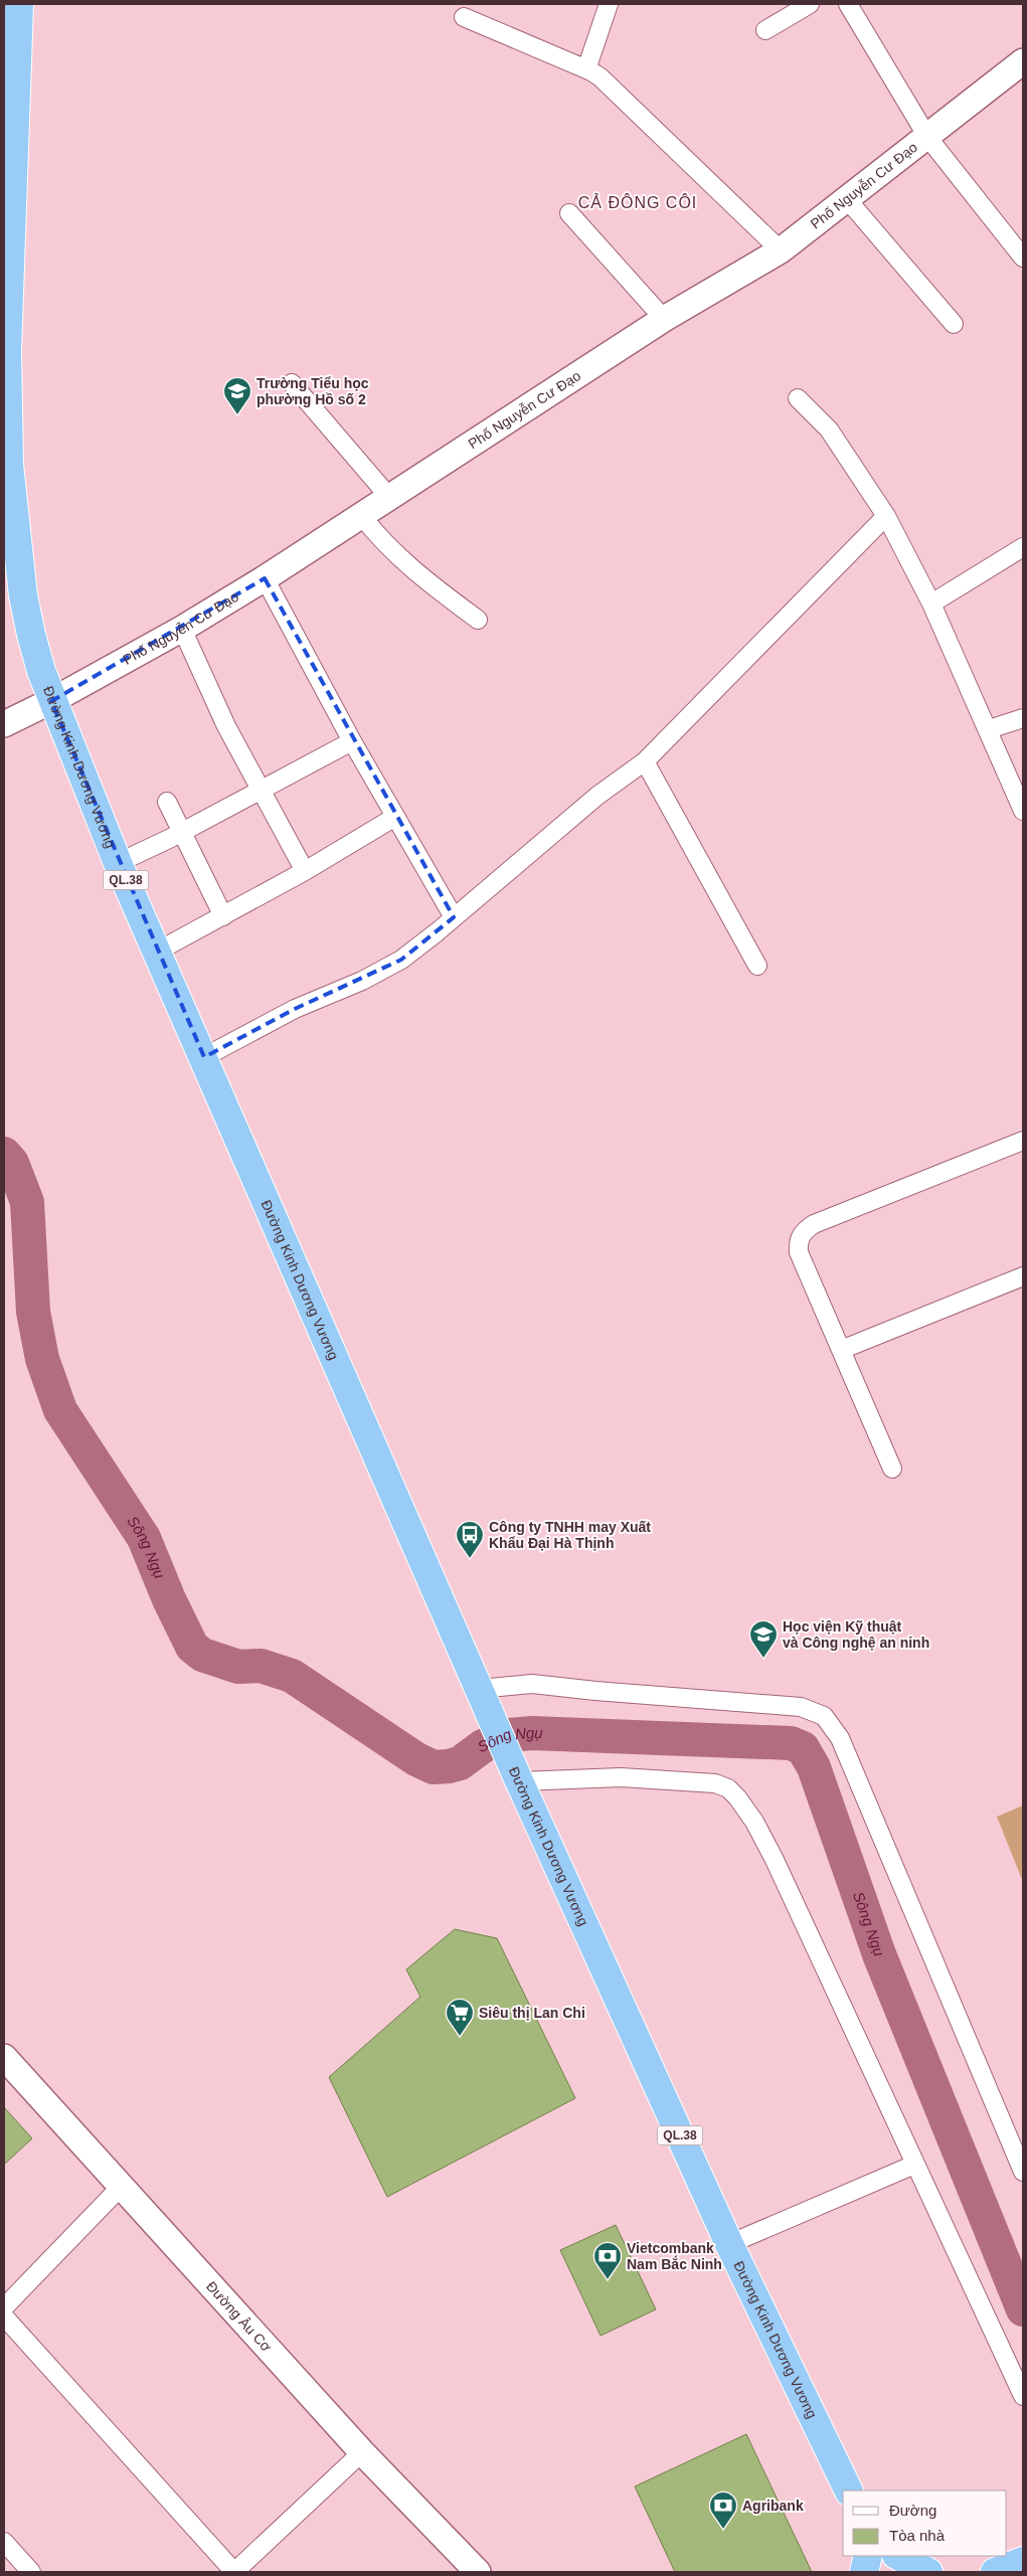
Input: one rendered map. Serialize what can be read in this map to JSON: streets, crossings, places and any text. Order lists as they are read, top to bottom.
{
  "streets": {
    "highway": ["Đường Kinh Dương Vương", "QL.38"],
    "street": ["Phố Nguyễn Cư Đạo", "Đường Âu Cơ"]
  },
  "crossings": [
    ["Phố Nguyễn Cư Đạo", "Đường Kinh Dương Vương"]
  ],
  "districts": ["CẢ ĐÔNG CÔI"],
  "water": ["Sông Ngụ"],
  "places": {
    "school or university": ["Trường Tiểu học phường Hồ số 2", "Học viện Kỹ thuật và Công nghệ an ninh"],
    "bus stop": ["Công ty TNHH may Xuất Khẩu Đại Hà Thịnh"],
    "supermarket": ["Siêu thị Lan Chi"],
    "bank": ["Vietcombank Nam Bắc Ninh", "Agribank"]
  },
  "legend": ["Đường", "Tòa nhà"]
}
